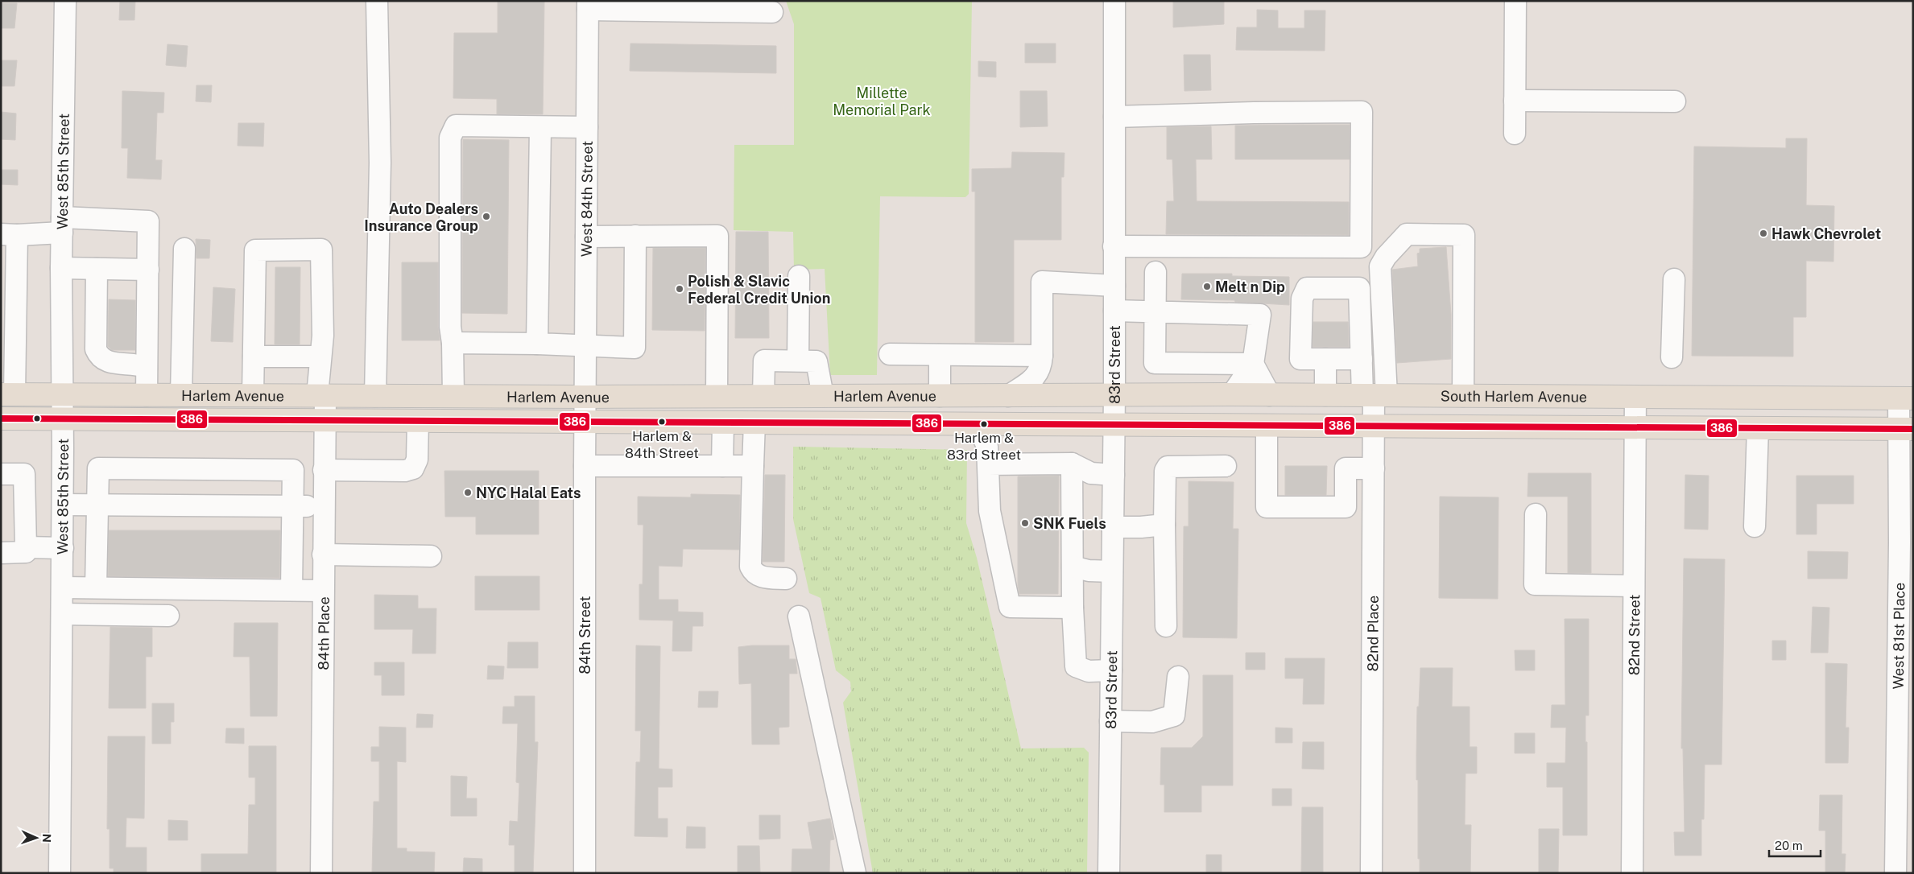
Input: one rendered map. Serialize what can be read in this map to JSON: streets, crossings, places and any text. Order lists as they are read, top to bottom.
{
  "streets": {
    "main road": ["Harlem Avenue", "South Harlem Avenue"],
    "street": [
      "West 85th Street",
      "West 84th Street",
      "83rd Street",
      "84th Place",
      "82nd Place",
      "84th Street",
      "82nd Street",
      "West 81st Place"
    ]
  },
  "crossings": [
    ["West 85th Street", "Harlem Avenue"],
    ["West 84th Street", "Harlem Avenue"],
    ["West 84th Street", "84th Street"],
    ["83rd Street", "Harlem Avenue"],
    ["83rd Street", "South Harlem Avenue"],
    ["Harlem Avenue", "South Harlem Avenue"],
    ["Harlem Avenue", "84th Place"],
    ["Harlem Avenue", "84th Street"],
    ["South Harlem Avenue", "82nd Place"],
    ["South Harlem Avenue", "82nd Street"],
    ["South Harlem Avenue", "West 81st Place"]
  ],
  "parks": ["Millette Memorial Park"],
  "places": [
    "Auto Dealers Insurance Group",
    "Hawk Chevrolet",
    "Melt n Dip",
    "Polish & Slavic Federal Credit Union",
    "Harlem & 84th Street",
    "Harlem & 83rd Street",
    "NYC Halal Eats",
    "SNK Fuels"
  ],
  "lines": ["transit line 386"],
  "scale_bar": "20 m",
  "north": "right"
}
